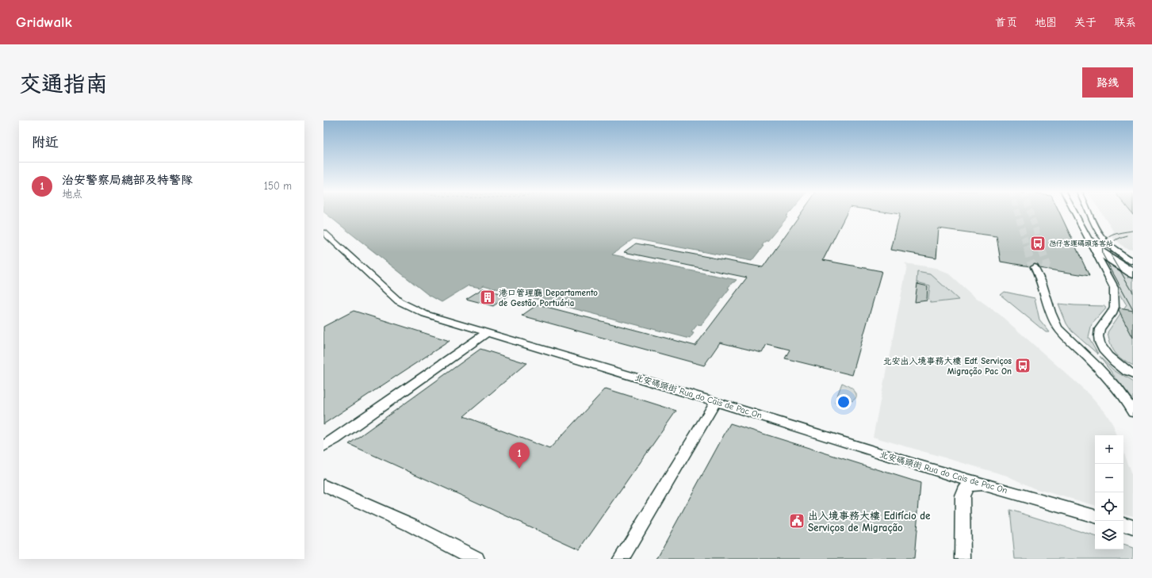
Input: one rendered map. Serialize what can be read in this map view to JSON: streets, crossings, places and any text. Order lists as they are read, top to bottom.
{
  "streets": {
    "street": ["北安碼頭街 Rua do Cais de Pac On"]
  },
  "places": {
    "bus stop": ["氹仔客運碼頭落客站", "北安出入境事務大樓 Edf. Serviços Migração Pac On"],
    "building": ["港口管理廳 Departamento de Gestão Portuária"],
    "public building": ["出入境事務大樓 Edifício de Serviços de Migração"]
  },
  "page": {
    "header": "Gridwalk",
    "nav": [
      "首页",
      "地图",
      "关于",
      "联系"
    ],
    "buttons": "路线",
    "title": "交通指南",
    "heading": "附近",
    "list": [
      {
        "mark": "1",
        "name": "治安警察局總部及特警隊",
        "note": "地点",
        "value": "150 m"
      }
    ],
    "map_buttons": ["+", "−"],
    "pins": "1"
  }
}
